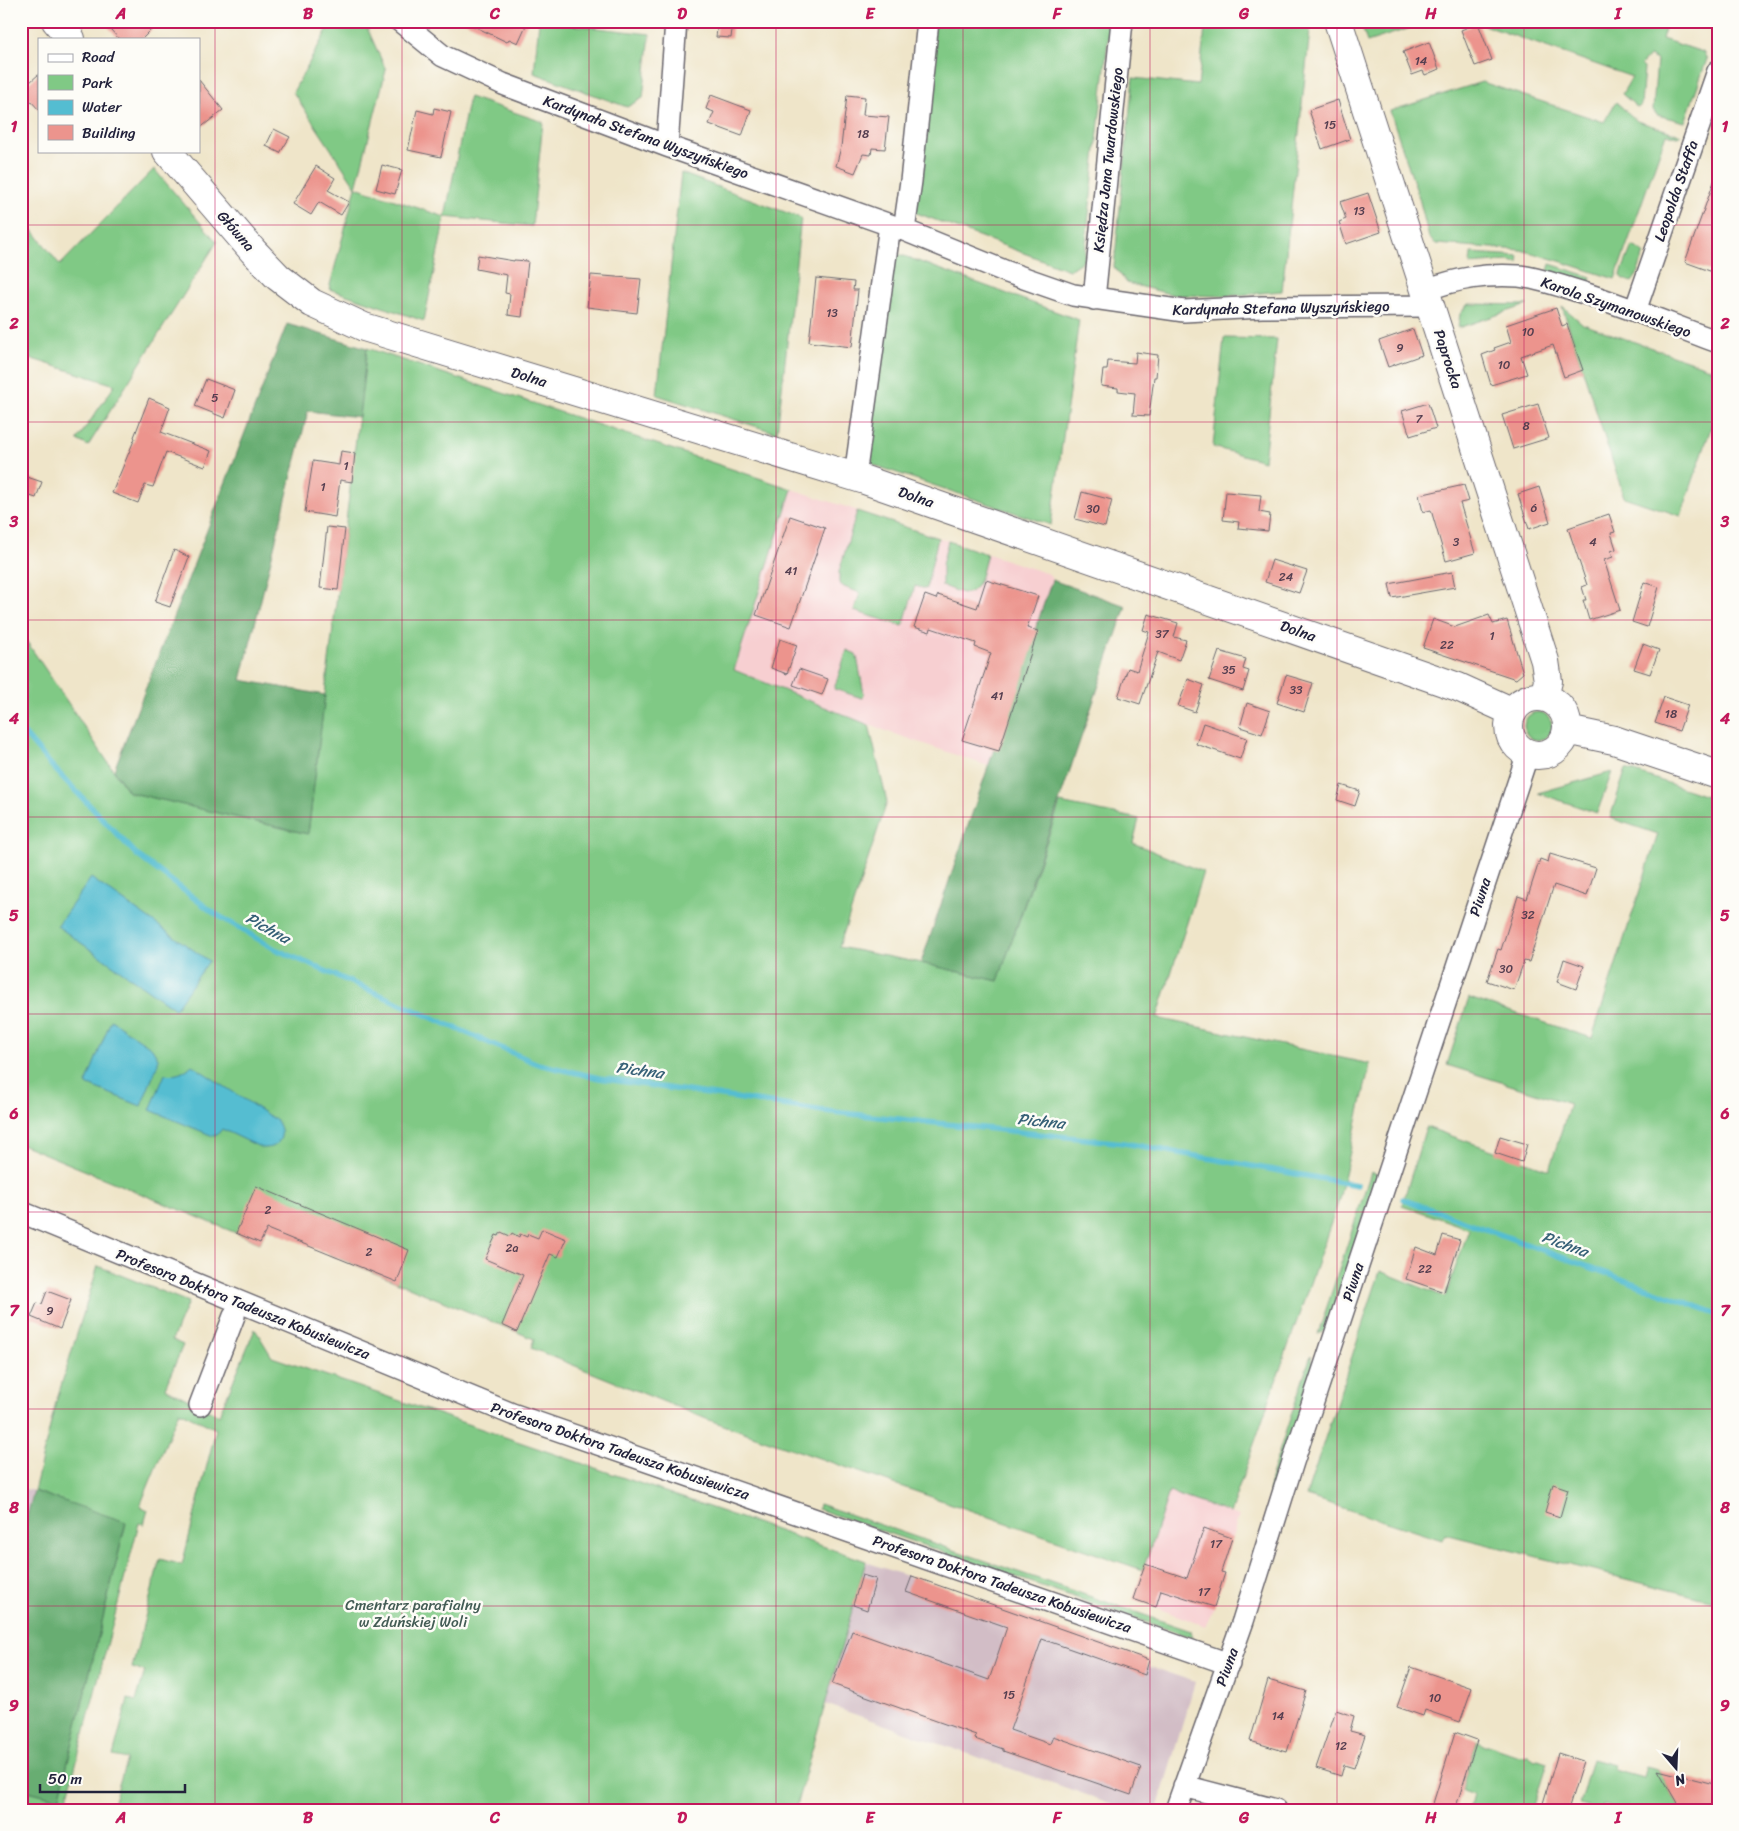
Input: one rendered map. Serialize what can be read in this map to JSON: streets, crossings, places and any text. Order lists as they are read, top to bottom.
{
  "streets": {
    "street": [
      "Kardynała Stefana Wyszyńskiego",
      "Księdza Jana Twardowskiego",
      "Leopolda Staffa",
      "Główna",
      "Karola Szymanowskiego",
      "Paprocka",
      "Dolna",
      "Piwna",
      "Profesora Doktora Tadeusza Kobusiewicza"
    ]
  },
  "crossings": [
    ["Kardynała Stefana Wyszyńskiego", "Księdza Jana Twardowskiego"],
    ["Kardynała Stefana Wyszyńskiego", "Karola Szymanowskiego"],
    ["Kardynała Stefana Wyszyńskiego", "Paprocka"],
    ["Leopolda Staffa", "Karola Szymanowskiego"],
    ["Główna", "Dolna"],
    ["Karola Szymanowskiego", "Paprocka"],
    ["Paprocka", "Dolna"],
    ["Paprocka", "Piwna"],
    ["Dolna", "Piwna"],
    ["Piwna", "Profesora Doktora Tadeusza Kobusiewicza"]
  ],
  "water": ["Pichna"],
  "parks": ["Cmentarz parafialny w Zduńskiej Woli"],
  "house_numbers": [
    "14",
    "15",
    "18",
    "13",
    "13",
    "10",
    "9",
    "10",
    "5",
    "7",
    "8",
    "1",
    "1",
    "6",
    "30",
    "3",
    "4",
    "41",
    "24",
    "37",
    "1",
    "22",
    "35",
    "33",
    "41",
    "18",
    "32",
    "30",
    "2",
    "2a",
    "2",
    "22",
    "9",
    "17",
    "17",
    "15",
    "10",
    "14",
    "12"
  ],
  "legend": [
    "Road",
    "Park",
    "Water",
    "Building"
  ],
  "scale_bar": "50 m",
  "north": "bottom",
  "grid": {
    "columns": [
      "A",
      "B",
      "C",
      "D",
      "E",
      "F",
      "G",
      "H",
      "I"
    ],
    "rows": [
      "1",
      "2",
      "3",
      "4",
      "5",
      "6",
      "7",
      "8",
      "9"
    ]
  }
}
